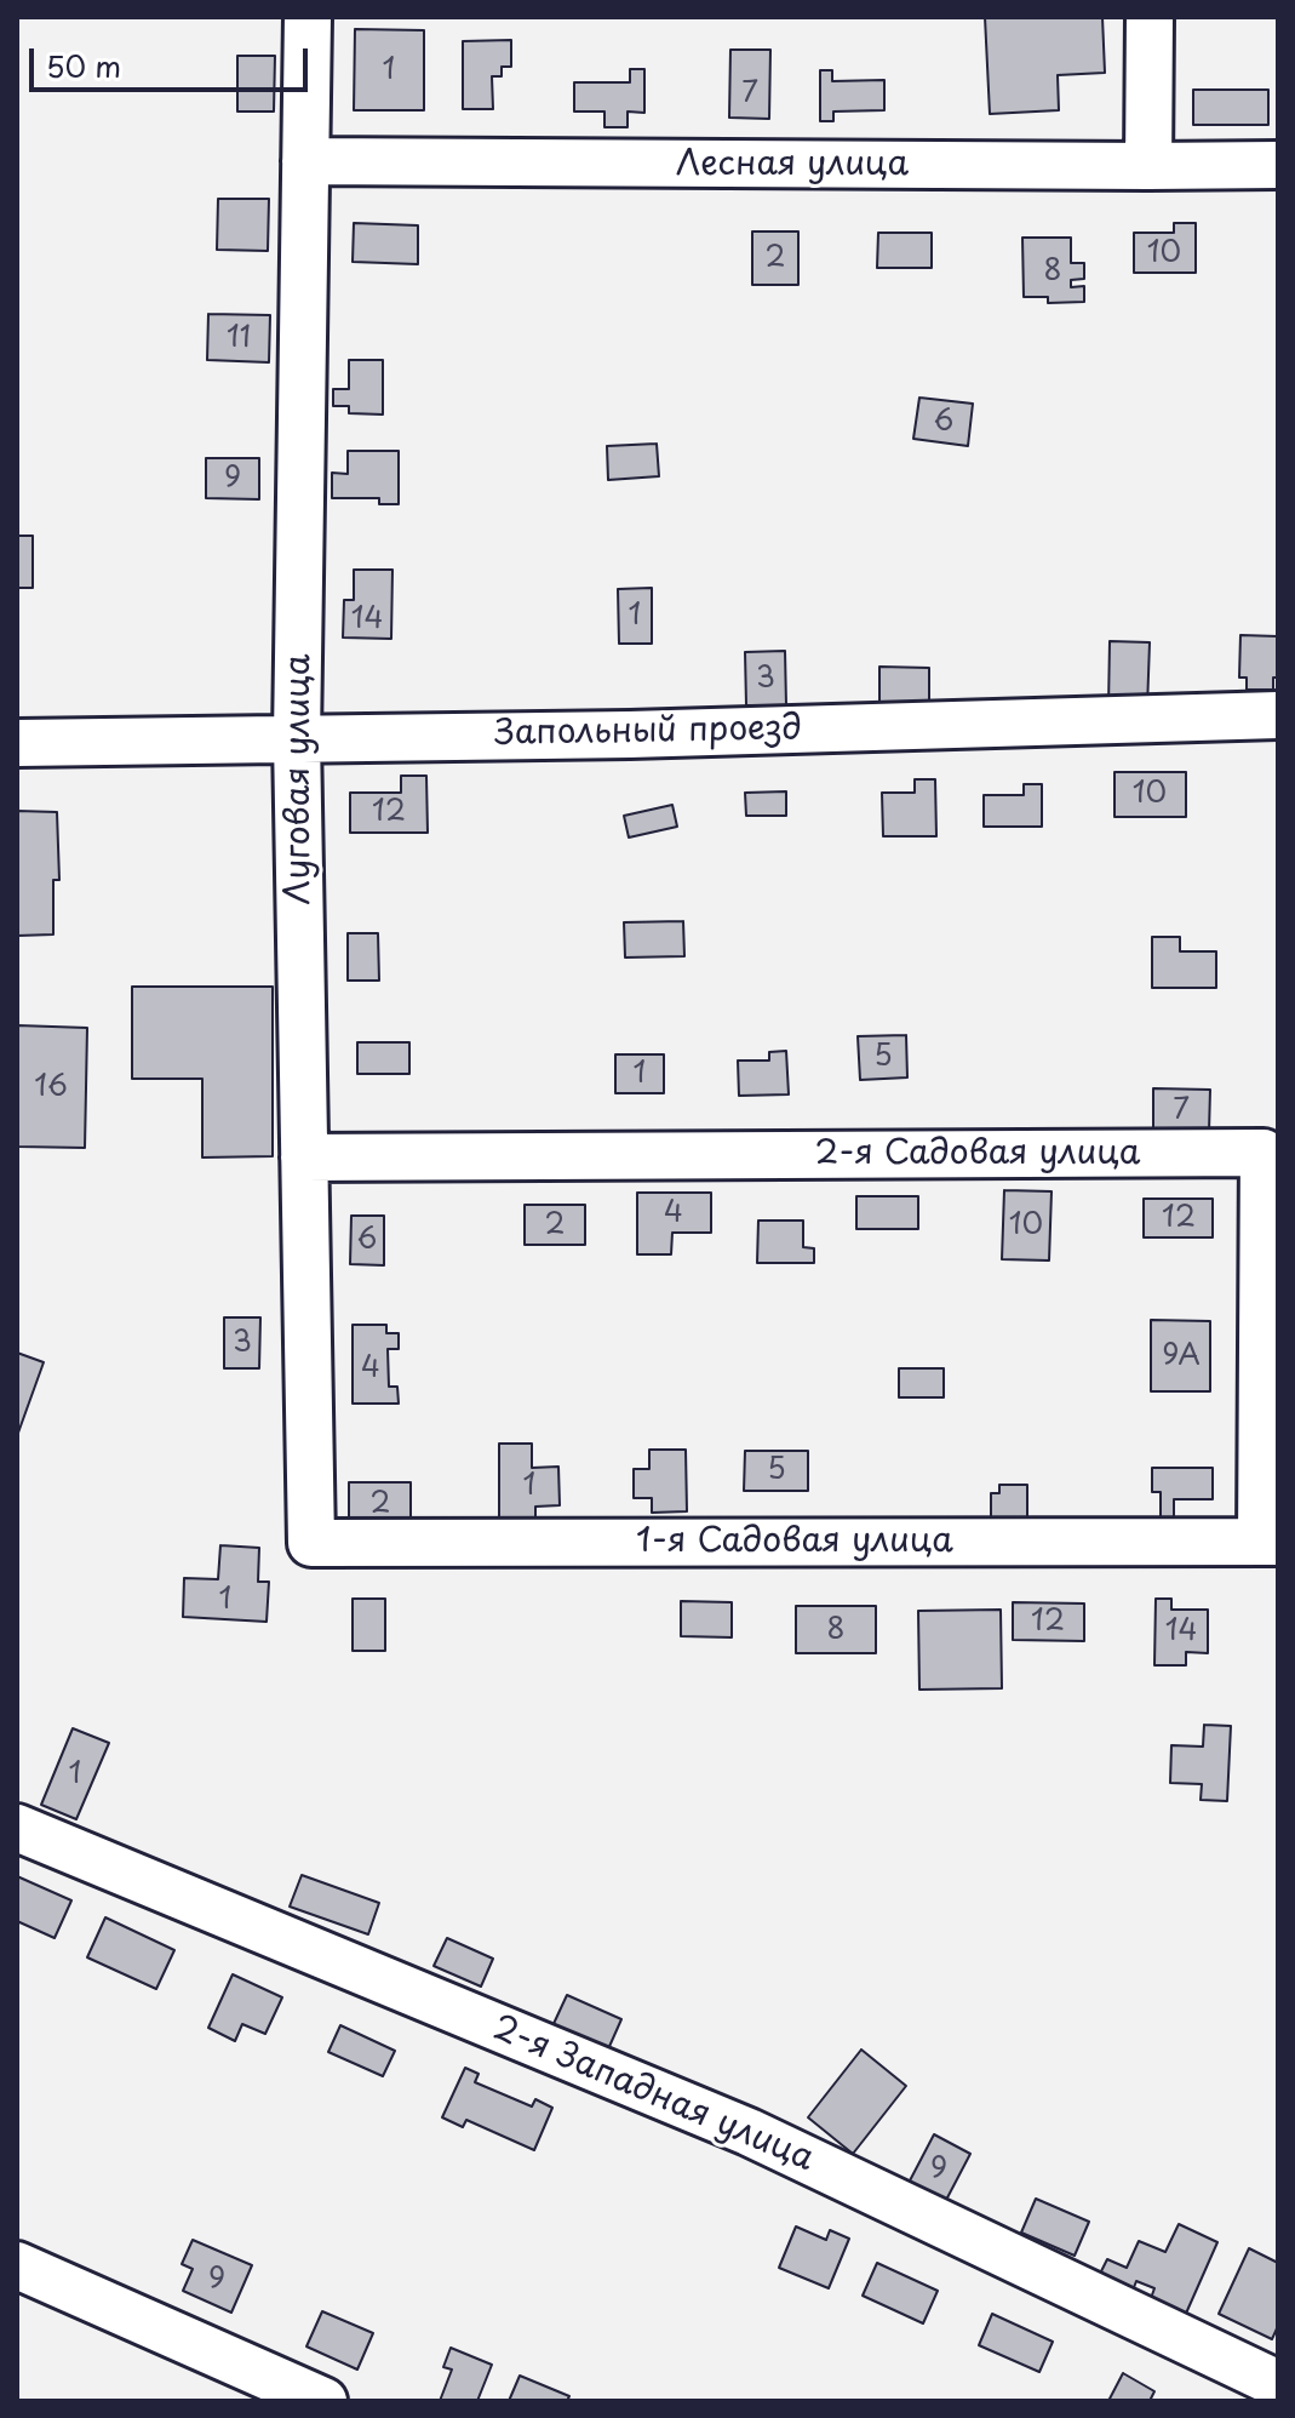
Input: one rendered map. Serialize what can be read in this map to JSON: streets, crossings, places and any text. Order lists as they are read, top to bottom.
{
  "streets": {
    "street": [
      "Лесная улица",
      "Запольный проезд",
      "Луговая улица",
      "2-я Садовая улица",
      "1-я Садовая улица",
      "2-я Западная улица"
    ]
  },
  "crossings": [
    ["Лесная улица", "Луговая улица"],
    ["Запольный проезд", "Луговая улица"],
    ["Луговая улица", "2-я Садовая улица"],
    ["Луговая улица", "1-я Садовая улица"],
    ["2-я Садовая улица", "1-я Садовая улица"]
  ],
  "house_numbers": [
    "1",
    "7",
    "10",
    "2",
    "8",
    "11",
    "6",
    "9",
    "1",
    "14",
    "3",
    "10",
    "12",
    "5",
    "1",
    "16",
    "7",
    "4",
    "12",
    "2",
    "10",
    "6",
    "3",
    "9А",
    "4",
    "5",
    "1",
    "2",
    "1",
    "12",
    "8",
    "14",
    "1",
    "9",
    "9"
  ],
  "scale_bar": "50 m"
}
